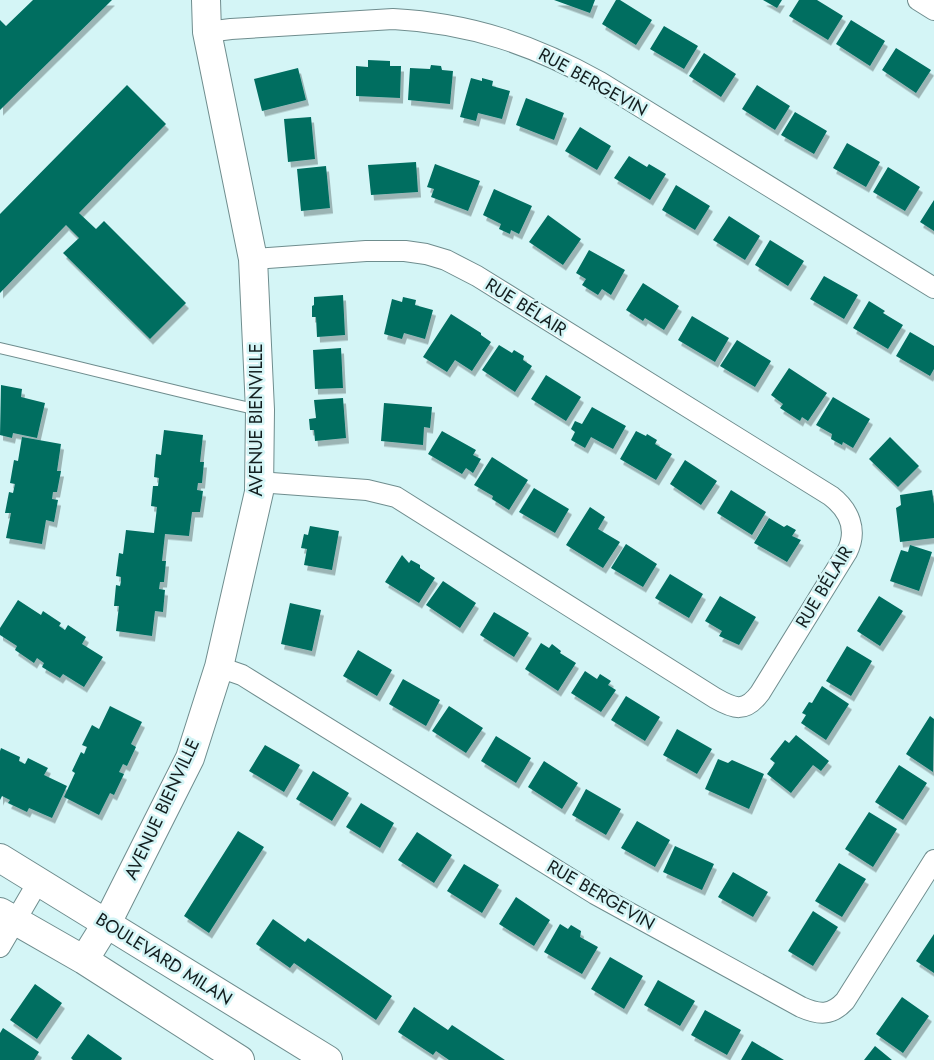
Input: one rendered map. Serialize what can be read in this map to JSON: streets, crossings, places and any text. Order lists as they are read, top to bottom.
{
  "streets": {
    "street": [
      "RUE BERGEVIN",
      "RUE BÉLAIR",
      "AVENUE BIENVILLE",
      "BOULEVARD MILAN"
    ]
  },
  "crossings": [
    ["RUE BERGEVIN", "AVENUE BIENVILLE"],
    ["RUE BÉLAIR", "AVENUE BIENVILLE"],
    ["AVENUE BIENVILLE", "BOULEVARD MILAN"]
  ]
}
